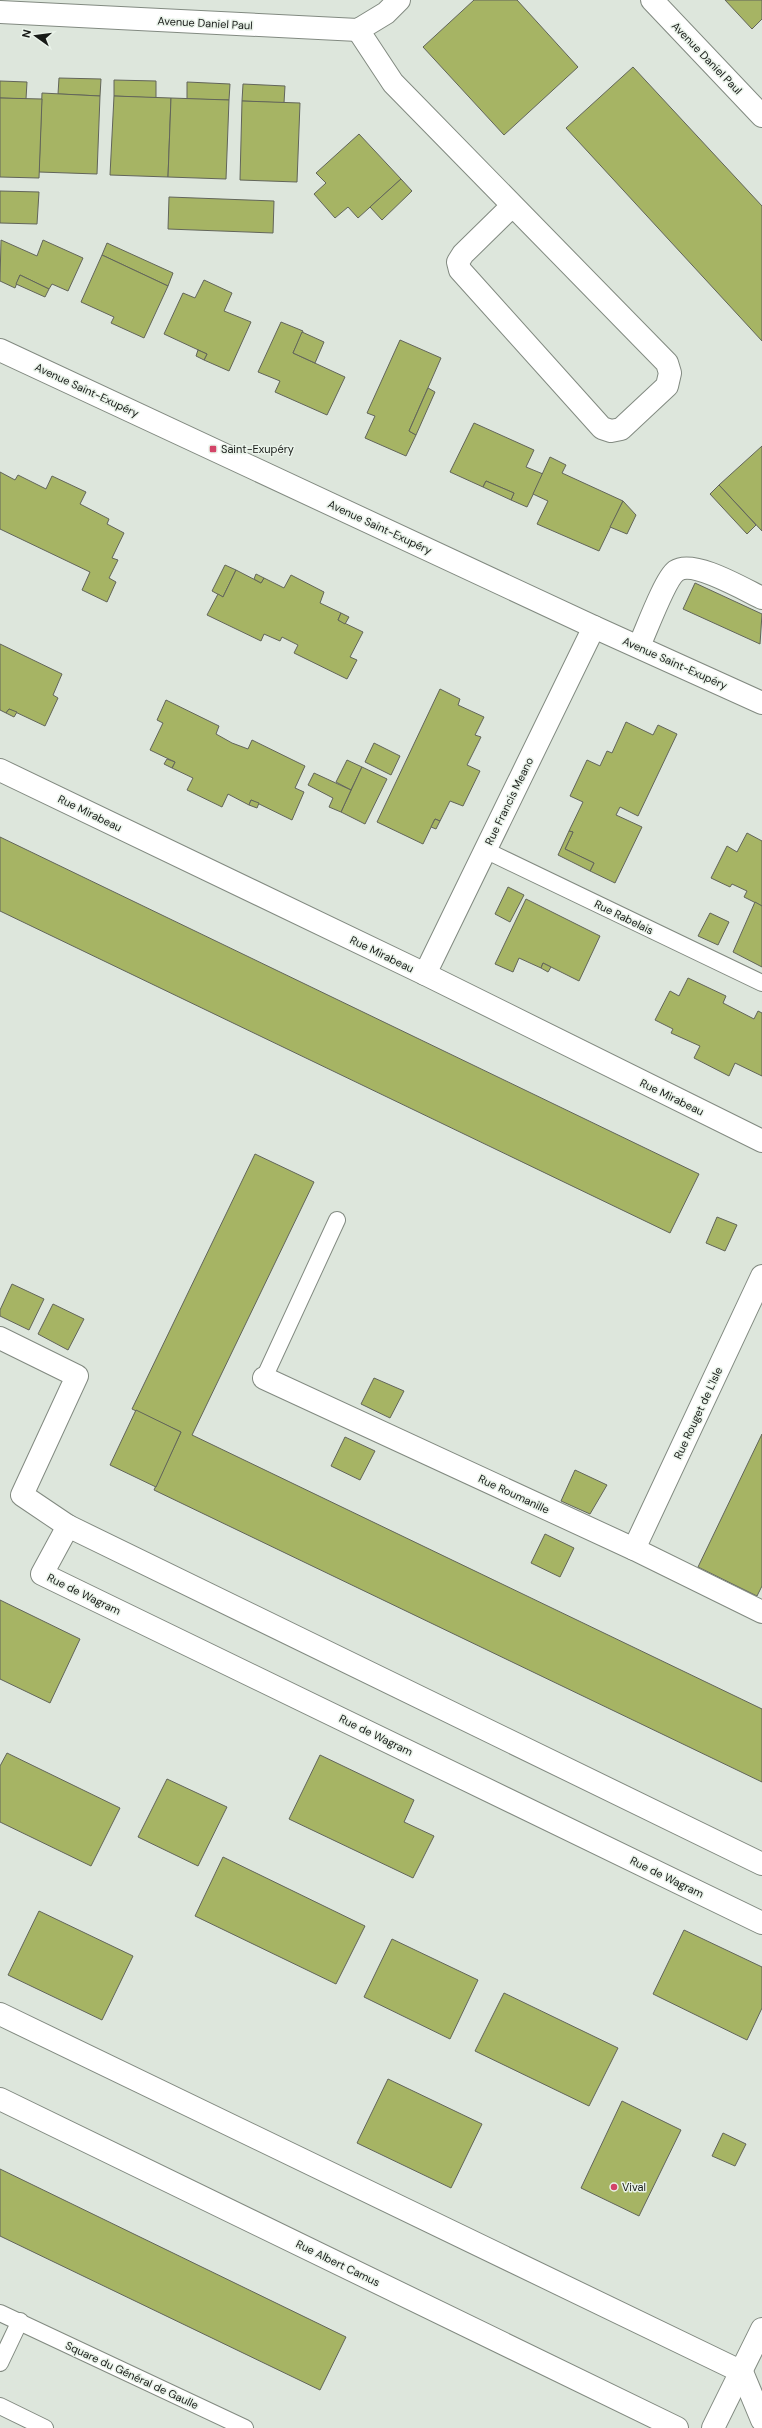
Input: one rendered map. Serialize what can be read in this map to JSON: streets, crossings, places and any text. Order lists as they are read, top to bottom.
{
  "streets": {
    "street": [
      "Avenue Daniel Paul",
      "Avenue Saint-Exupéry",
      "Rue Francis Meano",
      "Rue Mirabeau",
      "Rue Rouget de L'Isle",
      "Rue Roumanille",
      "Rue de Wagram",
      "Rue Albert Camus"
    ],
    "lane": ["Rue Rabelais", "Square du Général de Gaulle"]
  },
  "crossings": [
    ["Avenue Saint-Exupéry", "Rue Francis Meano"],
    ["Rue Francis Meano", "Rue Mirabeau"],
    ["Rue Francis Meano", "Rue Rabelais"],
    ["Rue Rouget de L'Isle", "Rue Roumanille"]
  ],
  "places": {
    "transit": ["Saint-Exupéry"],
    "other": ["Vival"]
  },
  "north": "left"
}
